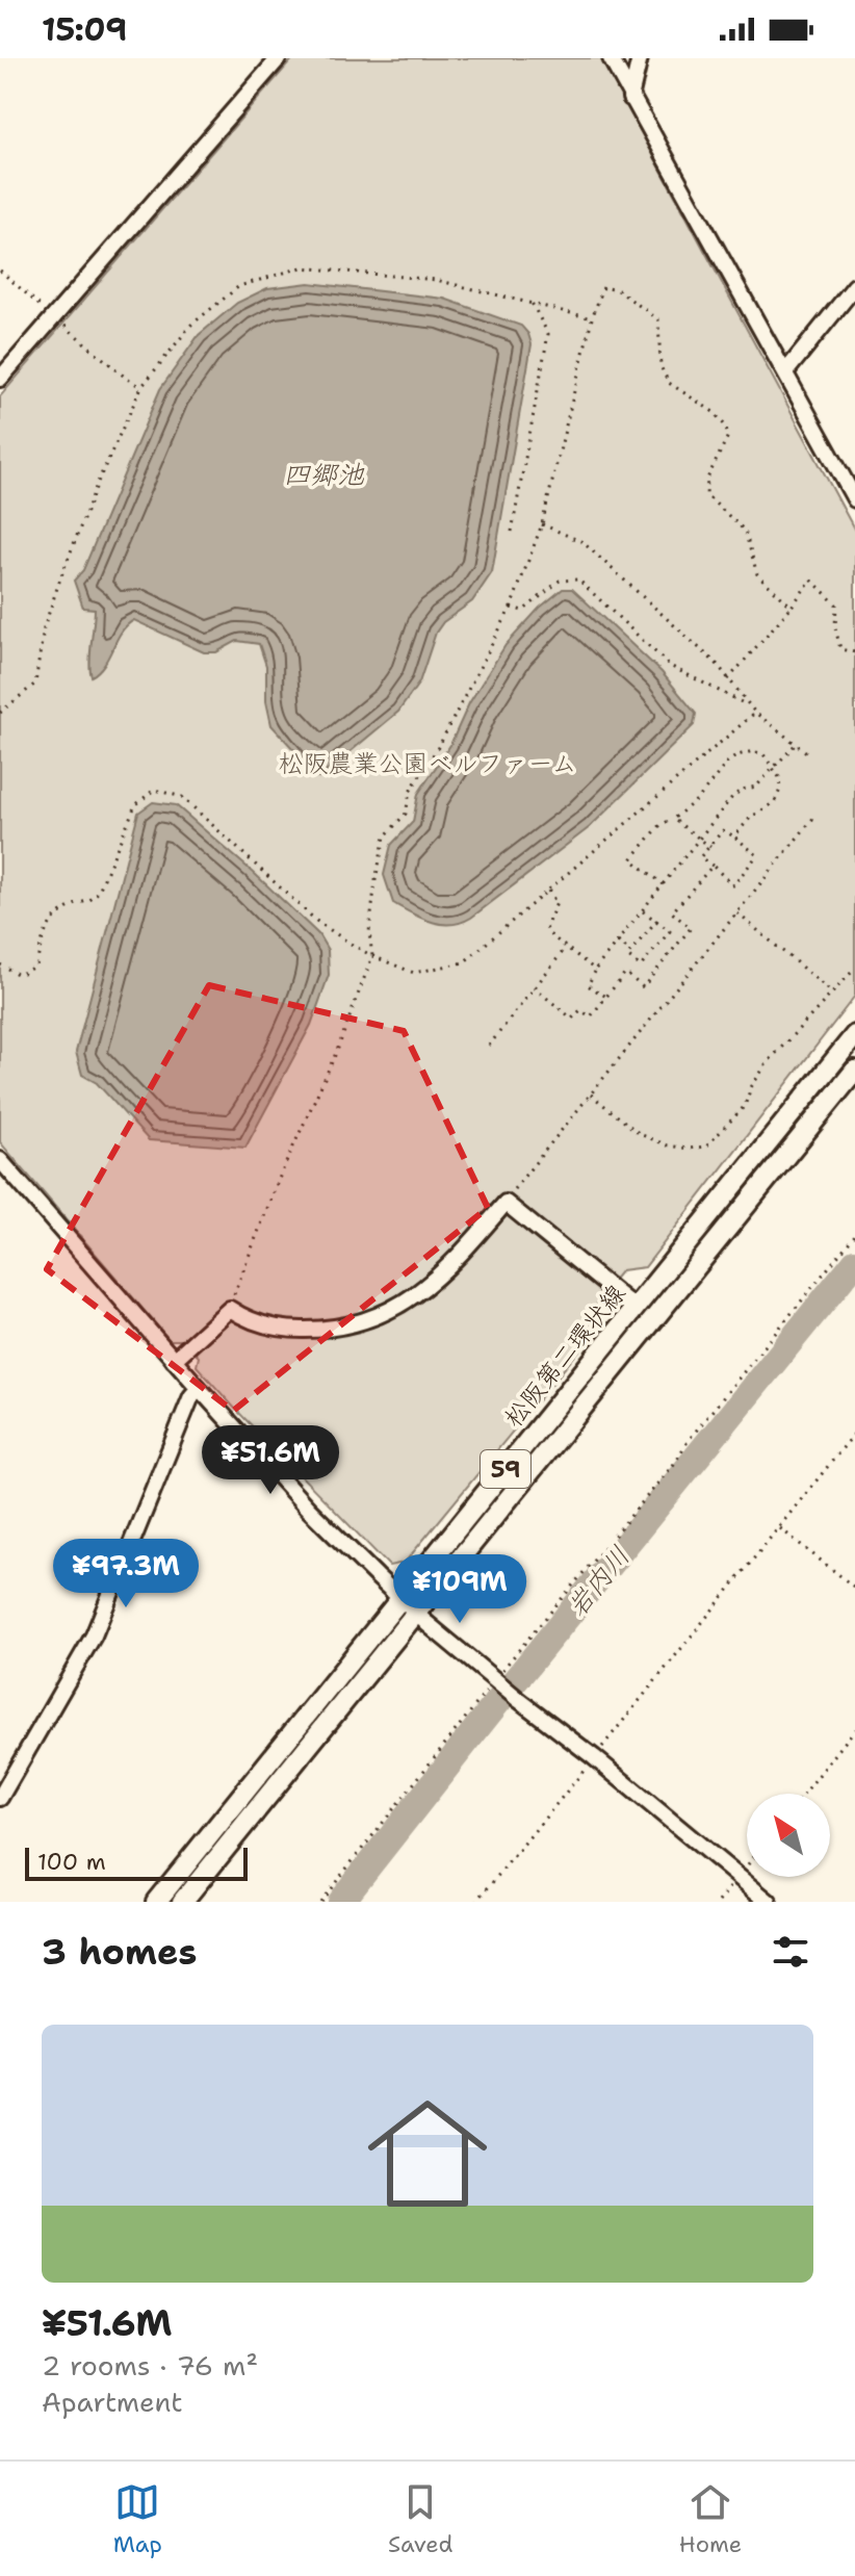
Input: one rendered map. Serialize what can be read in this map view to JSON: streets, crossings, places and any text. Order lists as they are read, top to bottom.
{
  "streets": {
    "main road": ["松阪第二環状線", "59"]
  },
  "water": ["四郷池", "岩内川"],
  "parks": ["松阪農業公園ベルファーム"],
  "scale_bar": "100 m",
  "north": "top left",
  "page": {
    "status": "15:09",
    "price": ["¥51.6M", "¥97.3M", "¥109M"],
    "scale": "100 m",
    "heading": "3 homes",
    "list": [
      {
        "name": "¥51.6M",
        "note": "2 rooms · 76 m² · Apartment"
      }
    ],
    "tabs": ["Map", "Saved", "Home"]
  }
}
